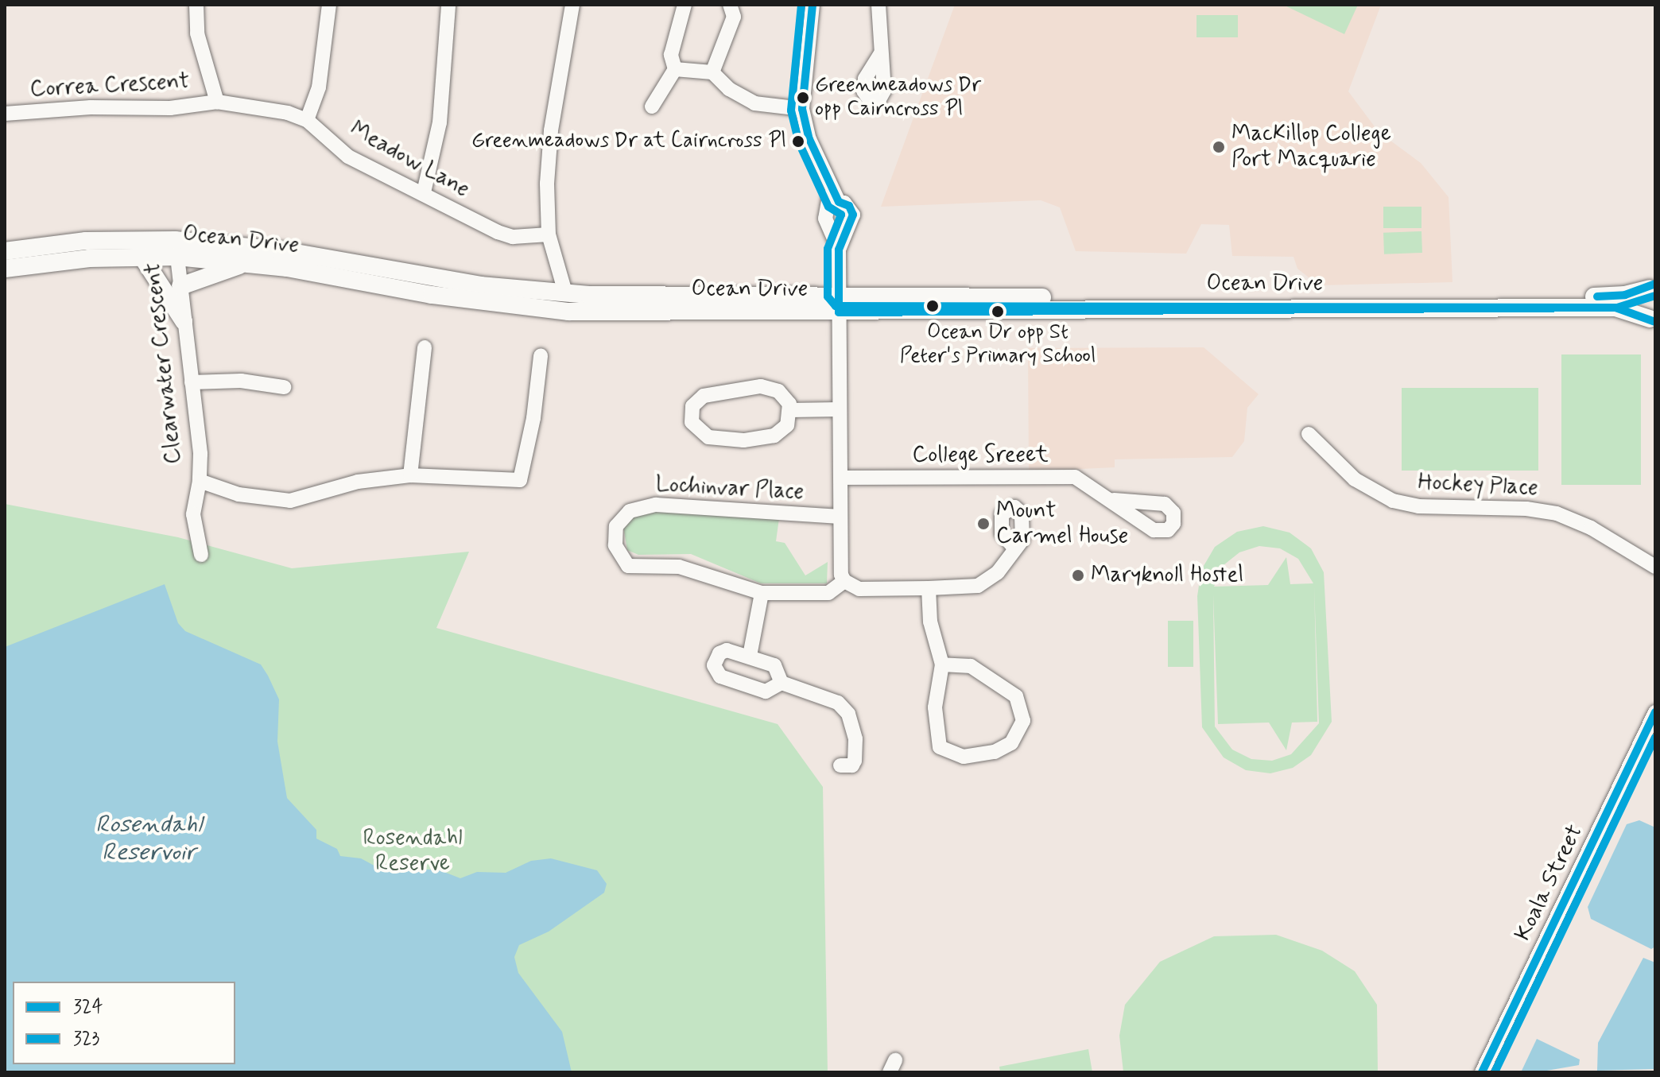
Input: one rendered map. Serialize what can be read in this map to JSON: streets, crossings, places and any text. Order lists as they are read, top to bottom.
{
  "streets": {
    "main road": ["Ocean Drive"],
    "street": [
      "Correa Crescent",
      "Meadow Lane",
      "Clearwater Crescent",
      "College Sreeet",
      "Hockey Place",
      "Lochinvar Place",
      "Koala Street"
    ]
  },
  "crossings": [
    ["Correa Crescent", "Meadow Lane"],
    ["Ocean Drive", "Clearwater Crescent"]
  ],
  "water": ["Rosendahl Reservoir"],
  "parks": ["Rosendahl Reserve"],
  "places": [
    "Greenmeadows Dr opp Cairncross Pl",
    "Greenmeadows Dr at Cairncross Pl",
    "MacKillop College Port Macquarie",
    "Ocean Dr opp St Peter's Primary School",
    "Mount Carmel House",
    "Maryknoll Hostel"
  ],
  "lines": ["transit line 324", "transit line 323"],
  "legend": ["324", "323"]
}
